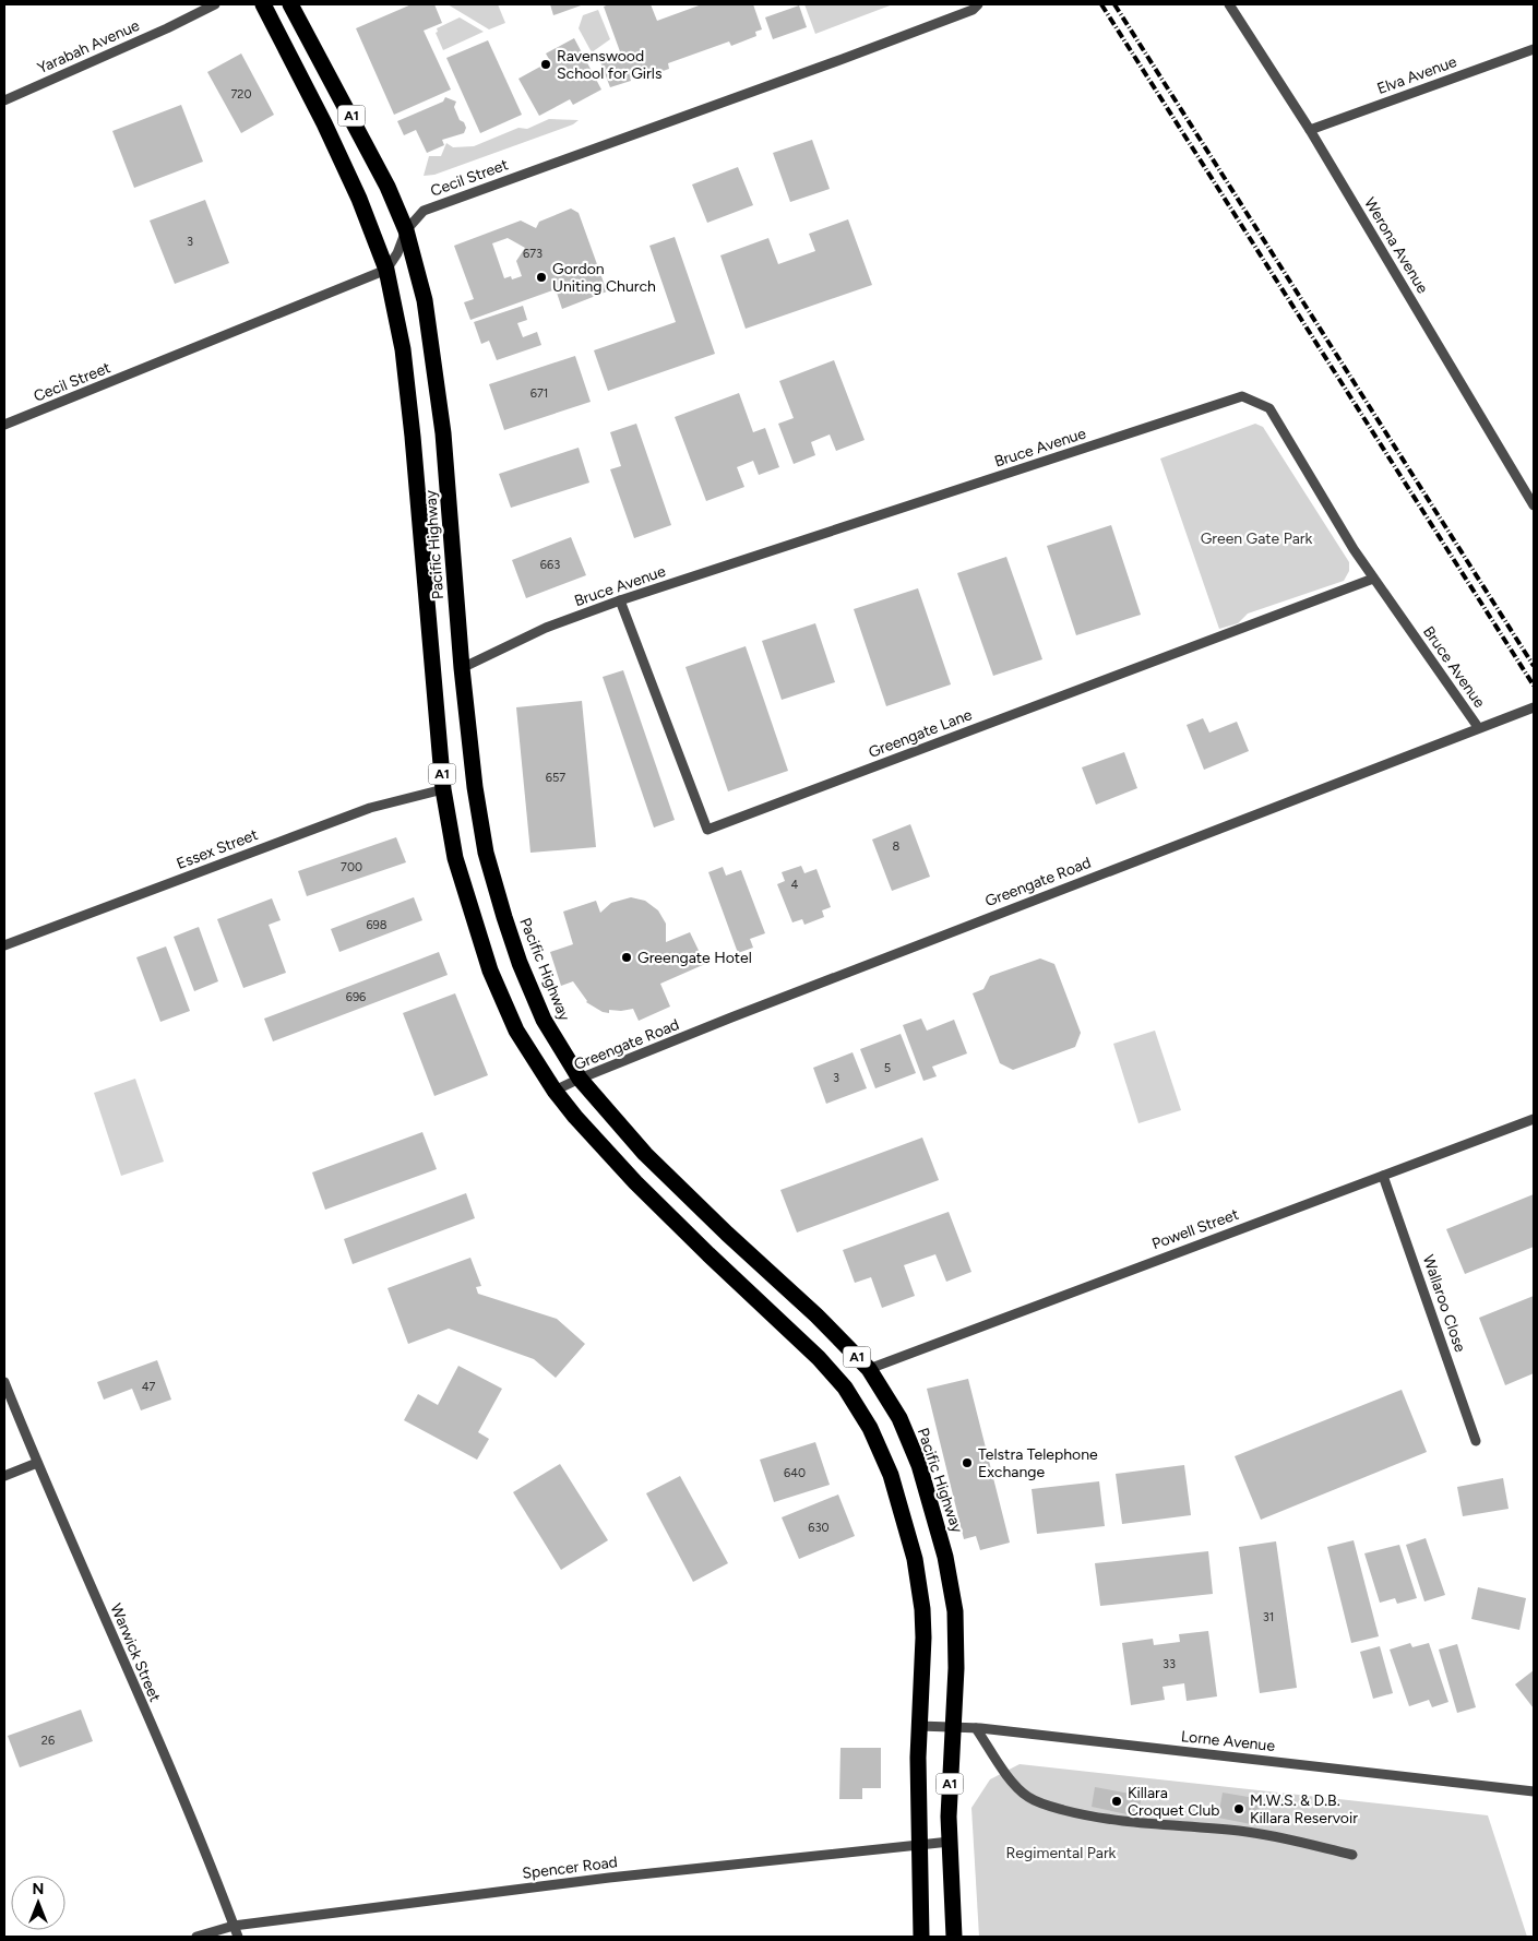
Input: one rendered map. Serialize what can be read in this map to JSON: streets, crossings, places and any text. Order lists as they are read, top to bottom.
{
  "streets": {
    "highway": ["A1", "Pacific Highway"],
    "street": [
      "Yarabah Avenue",
      "Elva Avenue",
      "Cecil Street",
      "Werona Avenue",
      "Bruce Avenue",
      "Greengate Lane",
      "Essex Street",
      "Greengate Road",
      "Powell Street",
      "Wallaroo Close",
      "Warwick Street",
      "Lorne Avenue",
      "Spencer Road"
    ]
  },
  "crossings": [
    ["Elva Avenue", "Werona Avenue"],
    ["Cecil Street", "Pacific Highway"],
    ["Bruce Avenue", "Pacific Highway"],
    ["Bruce Avenue", "Greengate Lane"],
    ["Bruce Avenue", "Greengate Road"],
    ["Pacific Highway", "Essex Street"],
    ["Pacific Highway", "Greengate Road"],
    ["Pacific Highway", "Powell Street"],
    ["Pacific Highway", "Lorne Avenue"],
    ["Pacific Highway", "Spencer Road"],
    ["Powell Street", "Wallaroo Close"],
    ["Warwick Street", "Spencer Road"]
  ],
  "parks": ["Green Gate Park", "Regimental Park"],
  "places": [
    "Ravenswood School for Girls",
    "Gordon Uniting Church",
    "Greengate Hotel",
    "Telstra Telephone Exchange",
    "Killara Croquet Club",
    "M.W.S. & D.B. Killara Reservoir"
  ],
  "house_numbers": [
    "720",
    "3",
    "673",
    "671",
    "663",
    "657",
    "8",
    "700",
    "4",
    "698",
    "696",
    "5",
    "3",
    "47",
    "640",
    "630",
    "31",
    "33",
    "26"
  ],
  "north": "top"
}
